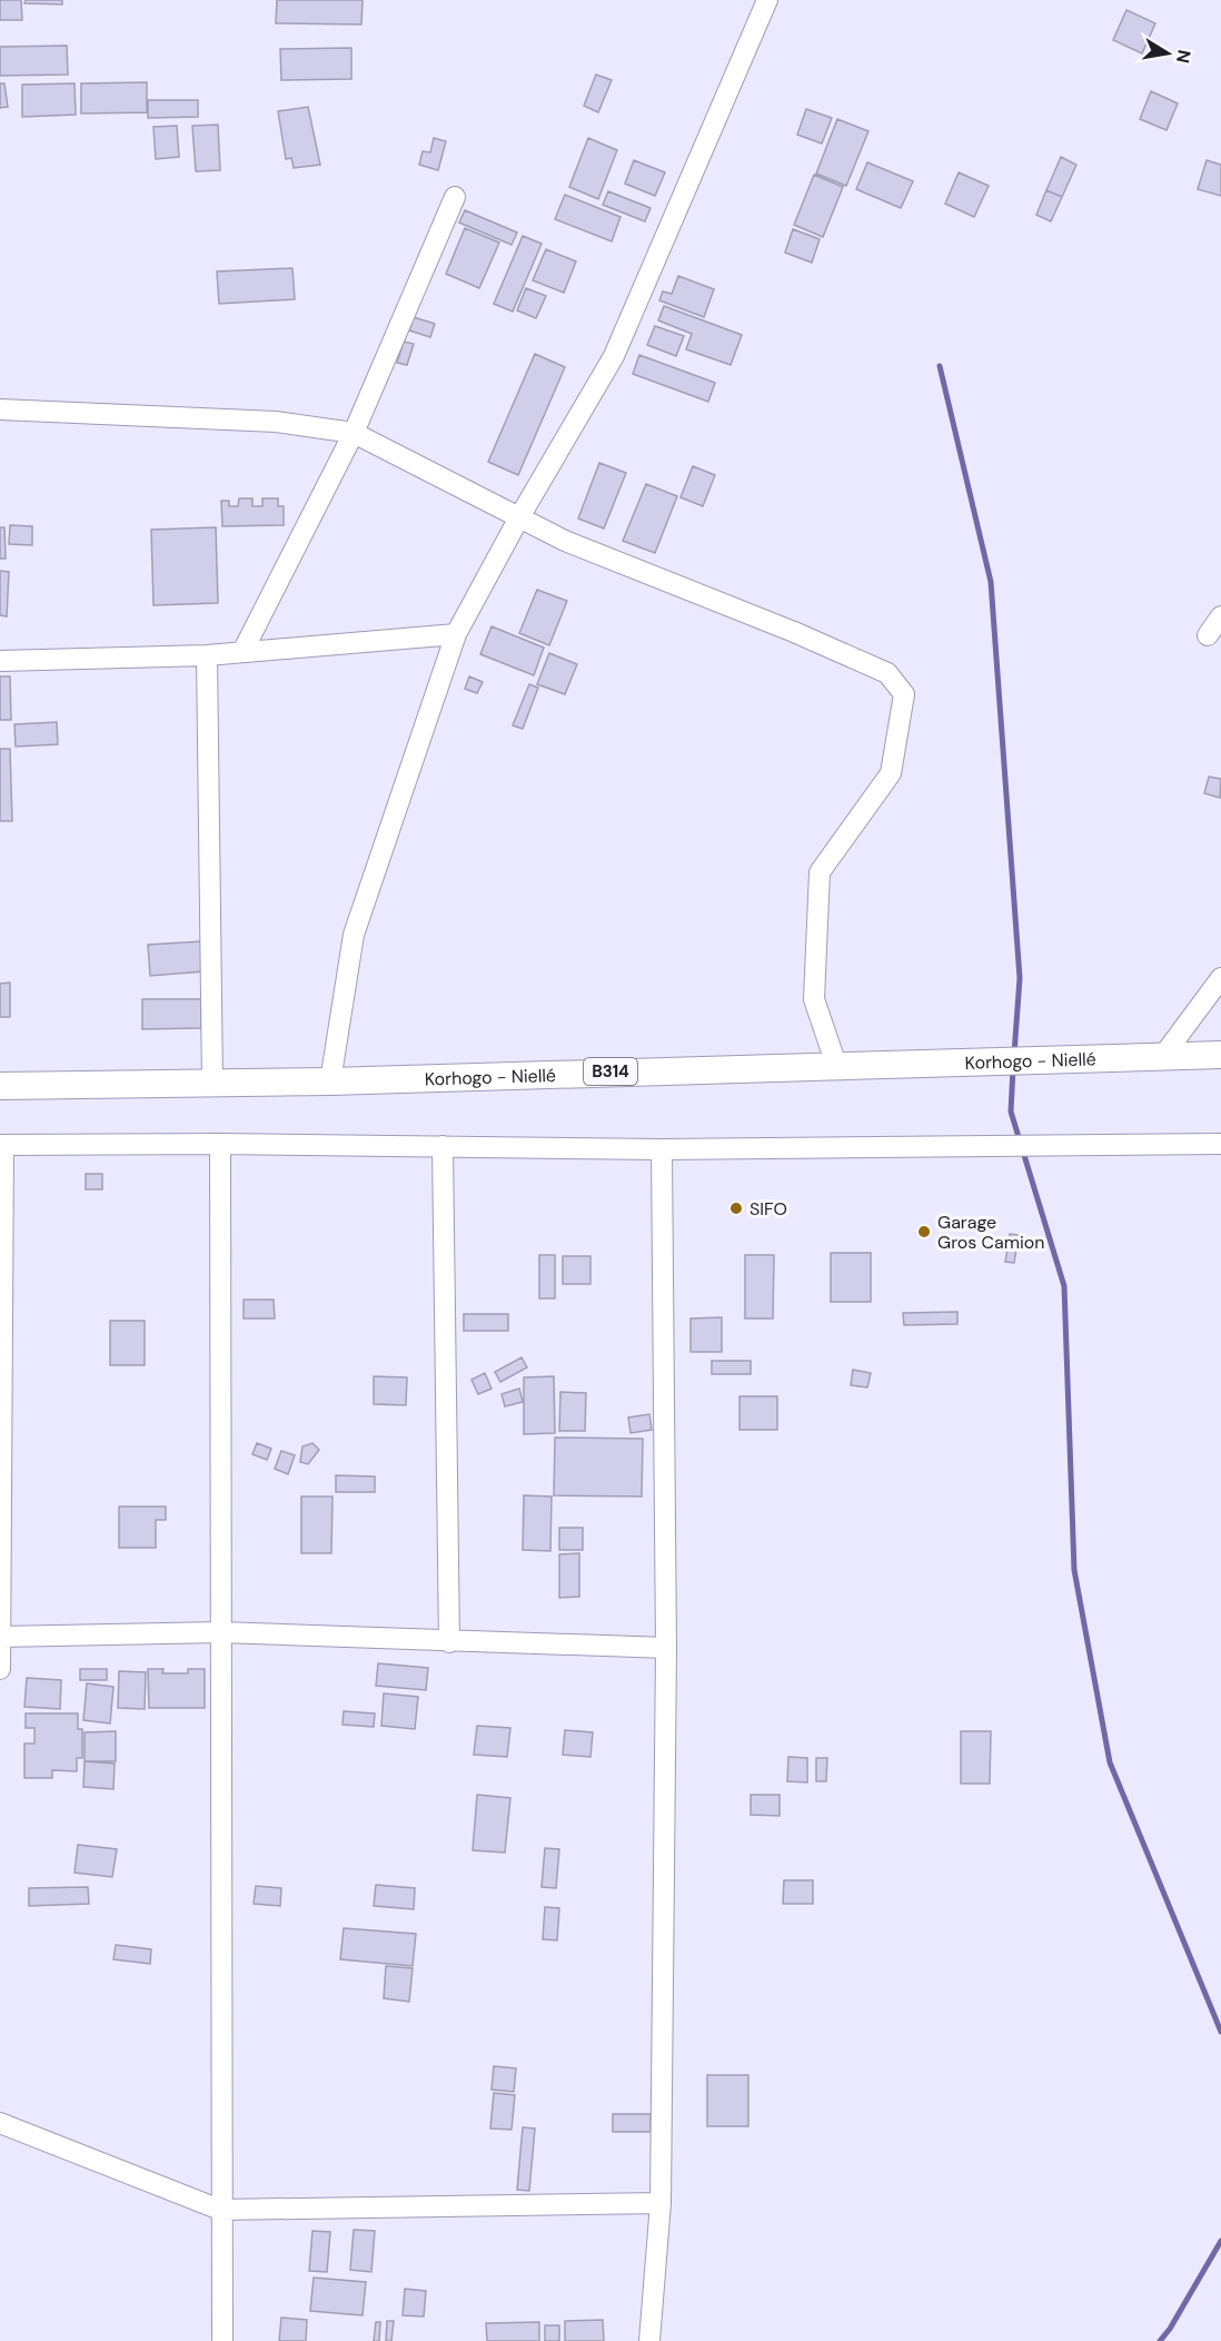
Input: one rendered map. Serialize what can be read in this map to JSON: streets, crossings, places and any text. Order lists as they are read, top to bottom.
{
  "streets": {
    "main road": ["Korhogo - Niellé", "B314"]
  },
  "places": ["SIFO", "Garage Gros Camion"],
  "north": "right"
}
